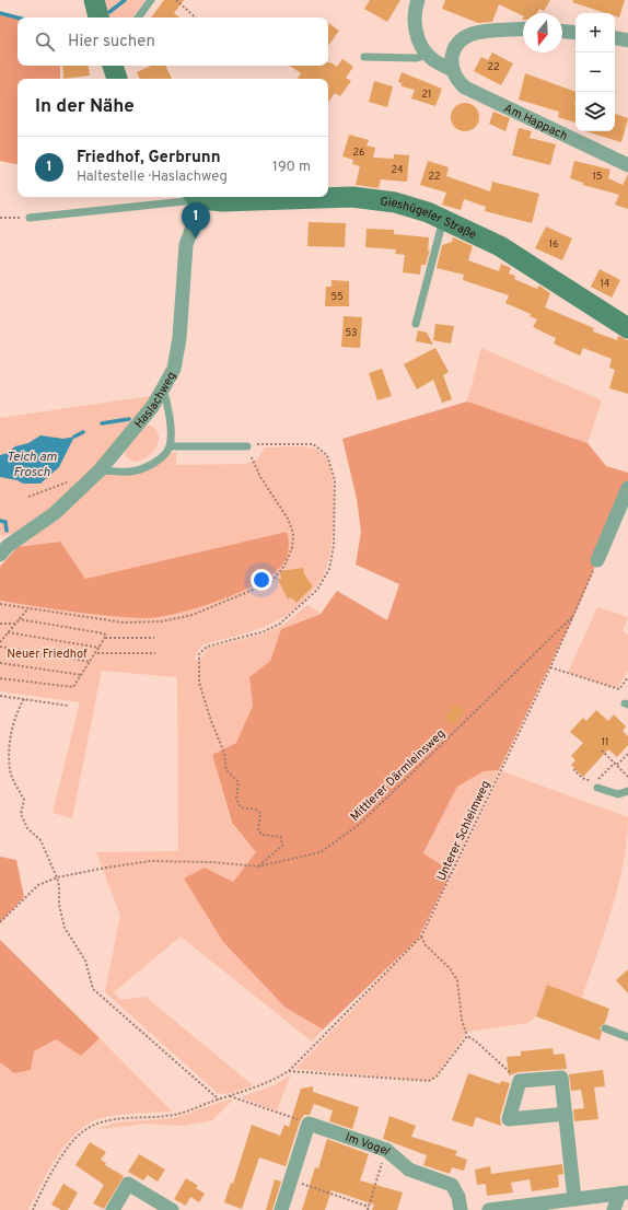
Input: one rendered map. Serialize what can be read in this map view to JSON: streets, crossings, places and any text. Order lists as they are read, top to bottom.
{
  "streets": {
    "street": [
      "Am Happach",
      "Gieshügeler Straße",
      "Haslachweg",
      "Im Vogel"
    ],
    "path": ["Mittlerer Därmleinsweg", "Unterer Schleimweg"]
  },
  "crossings": [
    ["Mittlerer Därmleinsweg", "Unterer Schleimweg"]
  ],
  "water": ["Teich am Frosch"],
  "parks": ["Neuer Friedhof"],
  "house_numbers": [
    "22",
    "21",
    "26",
    "24",
    "22",
    "15",
    "16",
    "14",
    "55",
    "53",
    "11"
  ],
  "north": "bottom",
  "page": {
    "map_buttons": ["+", "−"],
    "search": "Hier suchen",
    "heading": "In der Nähe",
    "list": [
      {
        "mark": "1",
        "name": "Friedhof, Gerbrunn",
        "note": "Haltestelle · Haslachweg",
        "value": "190 m"
      }
    ],
    "pins": "1"
  }
}
